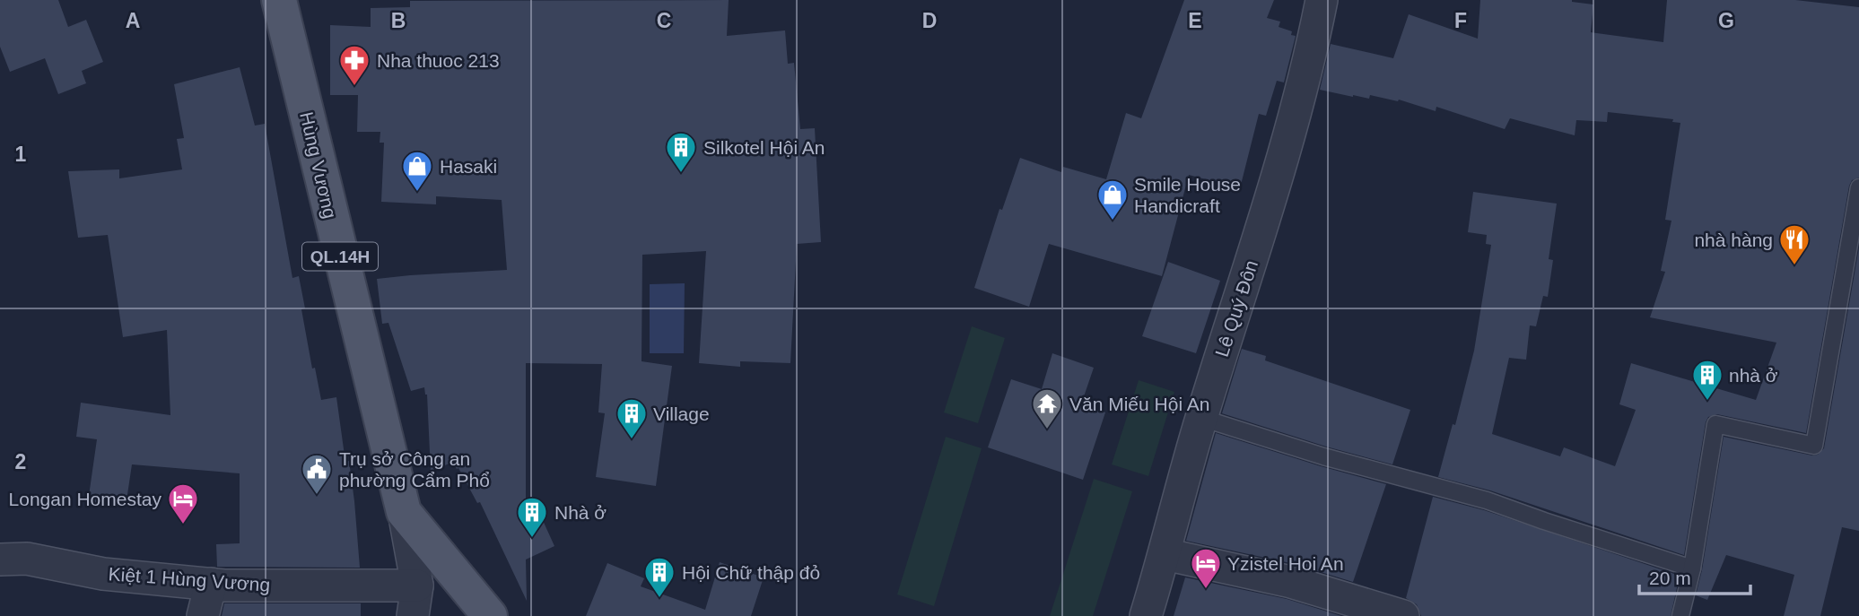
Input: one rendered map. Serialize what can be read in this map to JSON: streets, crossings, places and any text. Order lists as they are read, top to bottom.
{
  "streets": {
    "main road": ["Hùng Vương", "QL.14H"],
    "street": ["Lê Quý Đôn", "Kiệt 1 Hùng Vương"]
  },
  "crossings": [
    ["Hùng Vương", "QL.14H"]
  ],
  "places": {
    "pharmacy": ["Nha thuoc 213"],
    "building": [
      "Silkotel Hội An",
      "nhà ở",
      "Village",
      "Nhà ở",
      "Hội Chữ thập đỏ"
    ],
    "shop": ["Hasaki", "Smile House Handicraft"],
    "restaurant": ["nhà hàng"],
    "temple": ["Văn Miếu Hội An"],
    "public building": ["Trụ sở Công an phường Cẩm Phổ"],
    "hotel": ["Longan Homestay", "Yzistel Hoi An"]
  },
  "scale_bar": "20 m",
  "grid": {
    "columns": [
      "A",
      "B",
      "C",
      "D",
      "E",
      "F",
      "G"
    ],
    "rows": ["1", "2"]
  }
}
